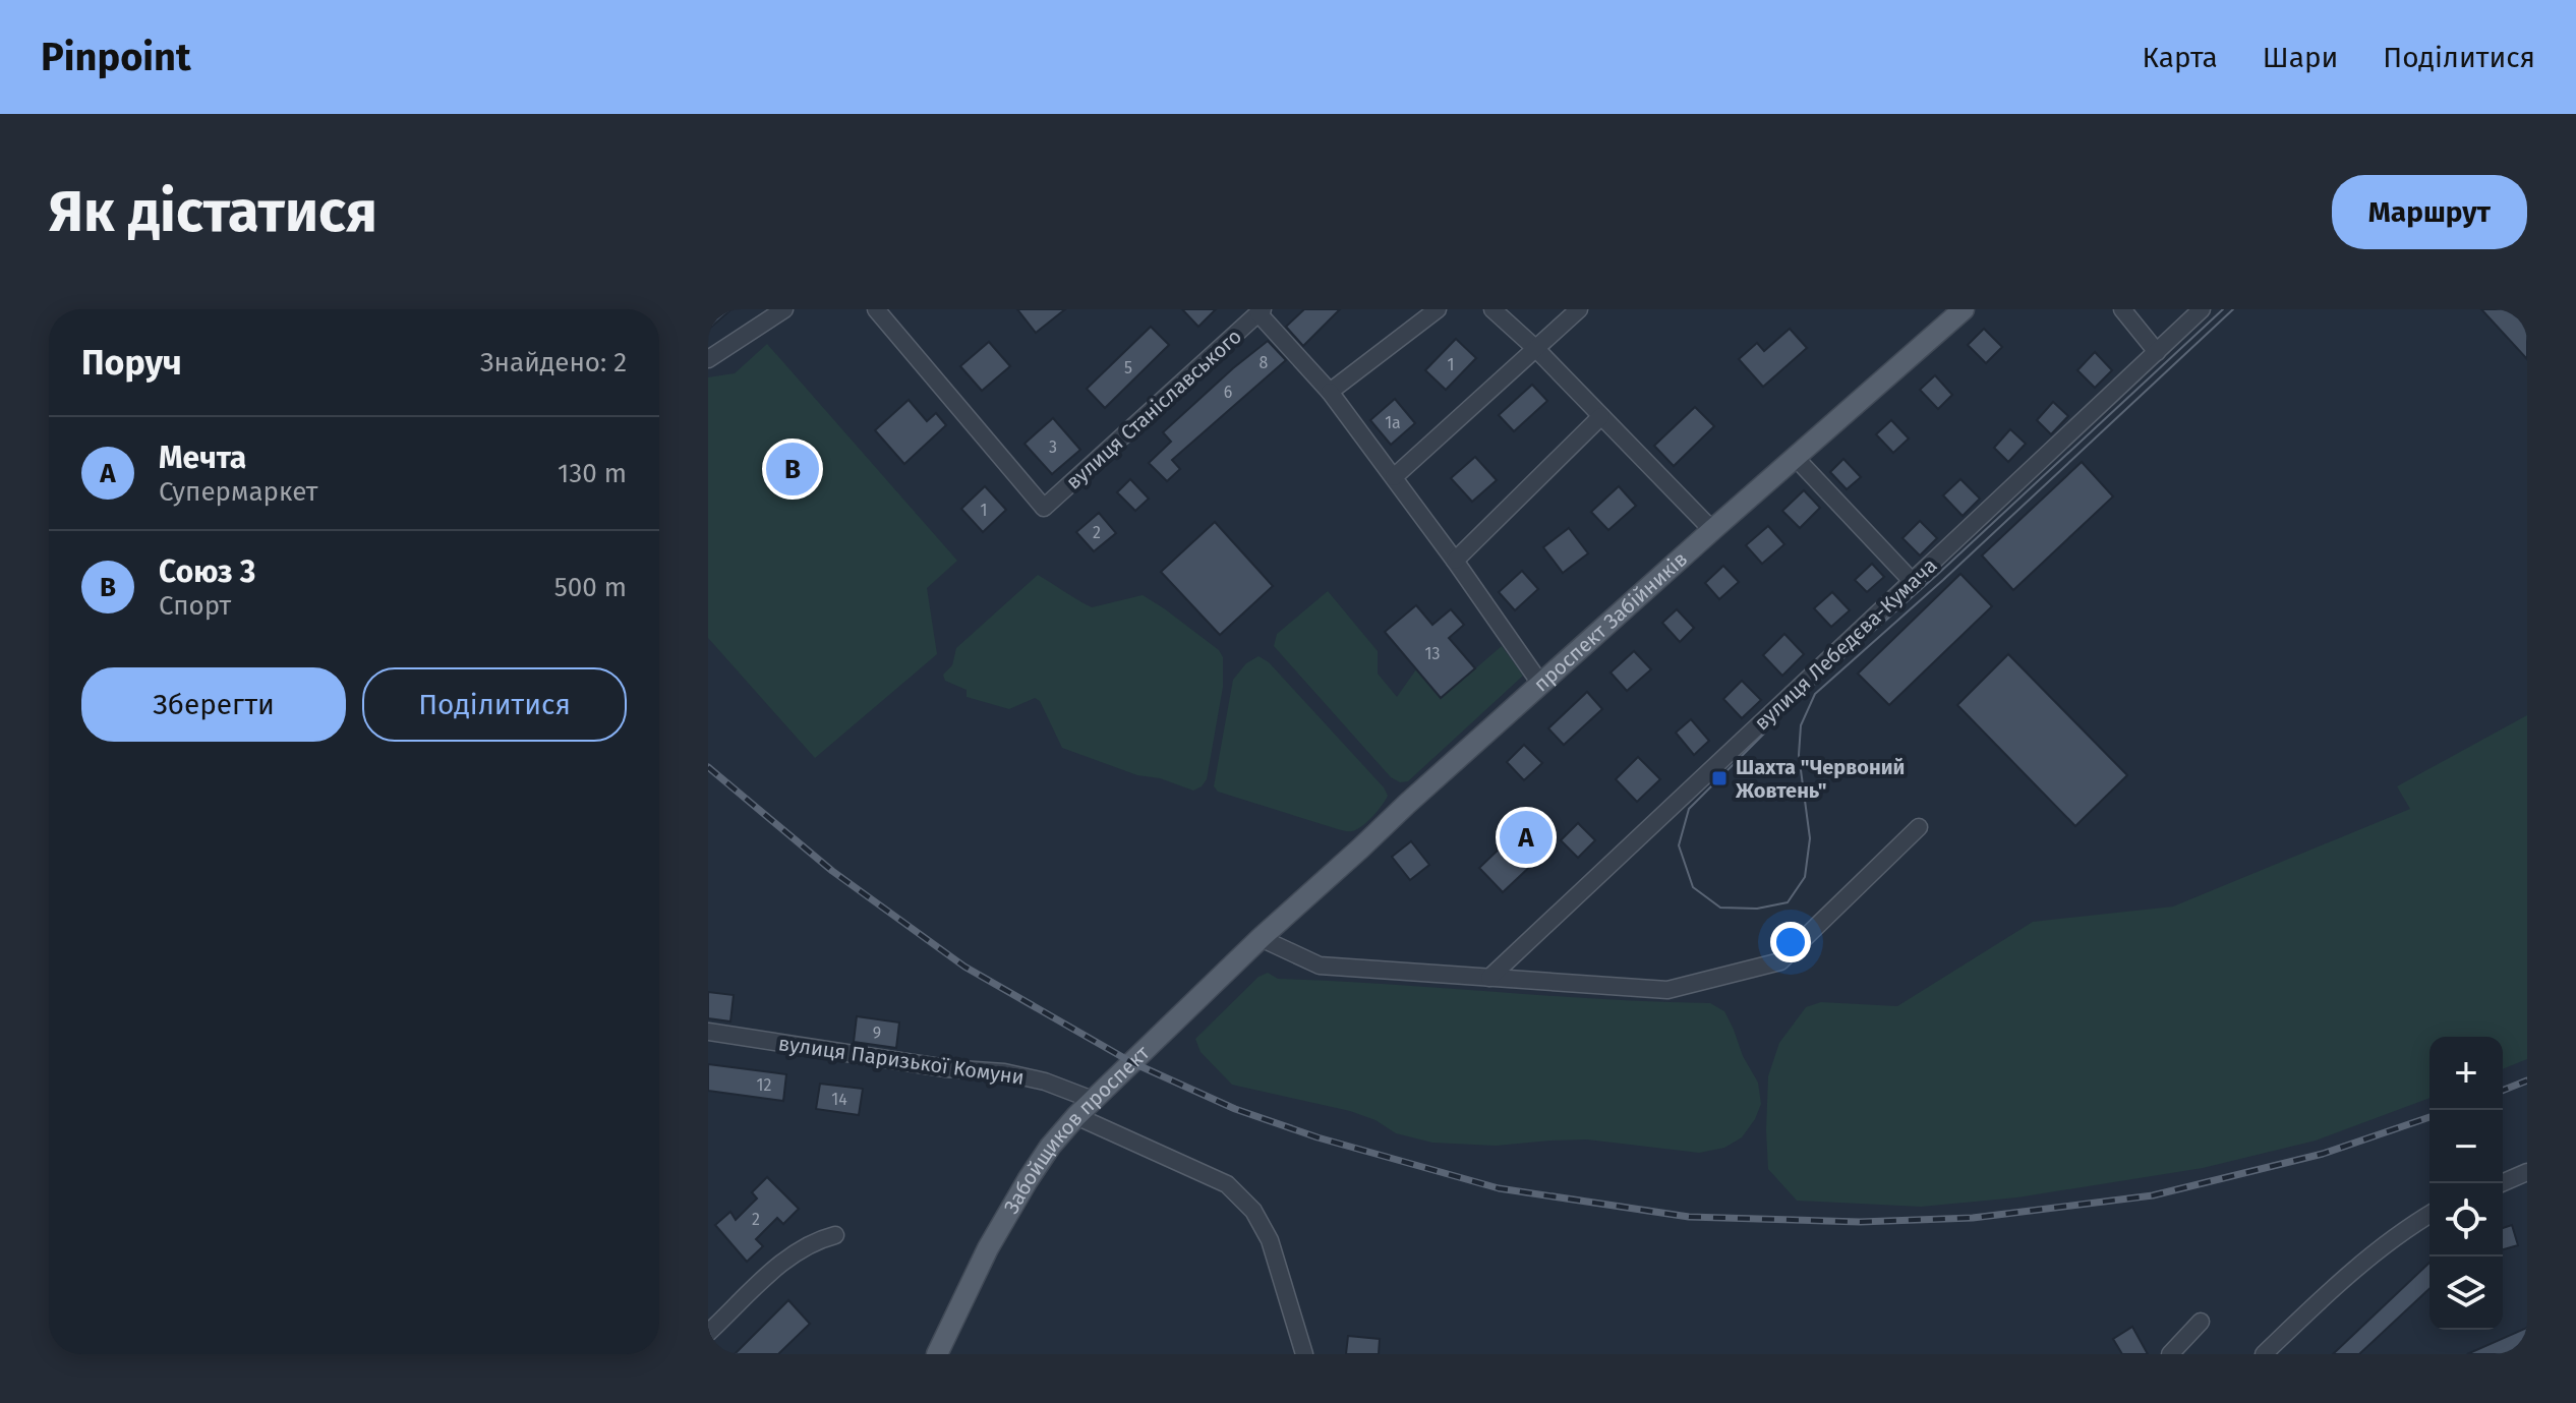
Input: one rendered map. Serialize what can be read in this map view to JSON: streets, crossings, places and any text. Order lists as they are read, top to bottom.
{
  "streets": {
    "main road": ["проспект Забійників", "Забойщиков проспект"],
    "street": ["вулиця Станіславського", "вулиця Лебедєва-Кумача", "вулиця Паризької Комуни"]
  },
  "crossings": [
    ["проспект Забійників", "Забойщиков проспект"],
    ["вулиця Паризької Комуни", "Забойщиков проспект"]
  ],
  "places": {
    "transit": ["Шахта \"Червоний Жовтень\""]
  },
  "house_numbers": [
    "8",
    "1",
    "5",
    "6",
    "1а",
    "3",
    "1",
    "2",
    "13",
    "9",
    "12",
    "14",
    "2"
  ],
  "page": {
    "header": "Pinpoint",
    "nav": ["Карта", "Шари", "Поділитися"],
    "buttons": [
      "Маршрут",
      ["Зберегти", "Поділитися"]
    ],
    "title": "Як дістатися",
    "heading": ["Поруч", "Знайдено: 2"],
    "list": [
      {
        "mark": "A",
        "name": "Мечта",
        "note": "Супермаркет",
        "value": "130 m"
      },
      {
        "mark": "B",
        "name": "Союз 3",
        "note": "Спорт",
        "value": "500 m"
      }
    ],
    "pins": ["B", "A"],
    "map_buttons": ["+", "−"]
  }
}
